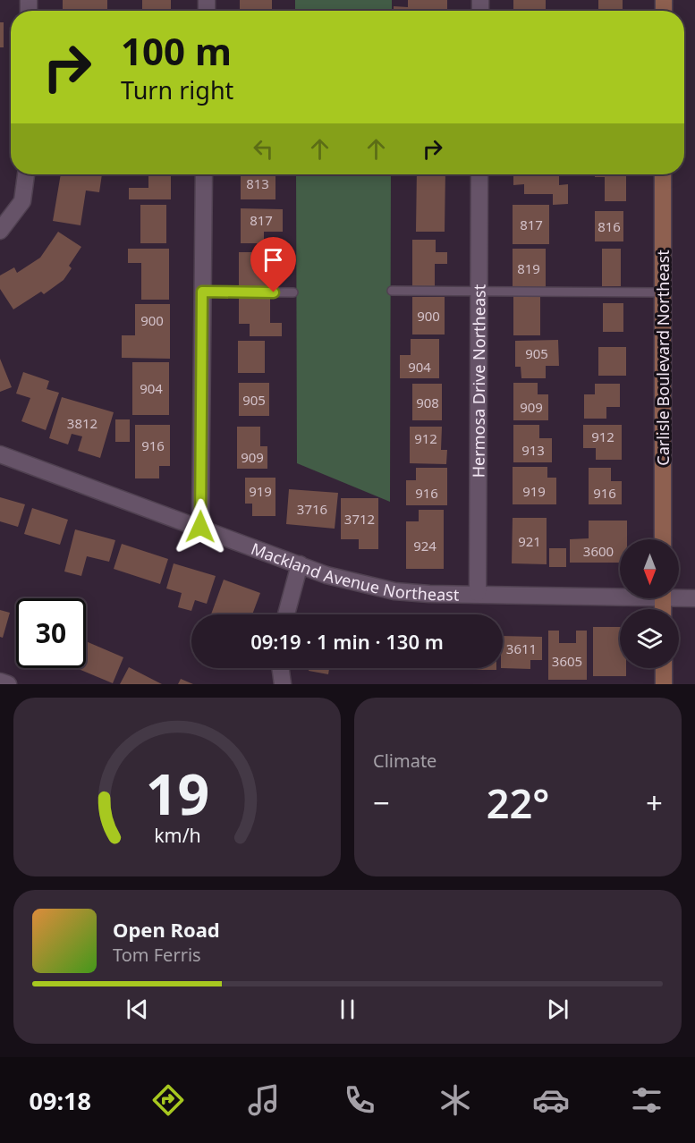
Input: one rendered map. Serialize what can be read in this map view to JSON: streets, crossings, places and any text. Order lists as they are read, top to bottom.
{
  "streets": {
    "main road": ["Carlisle Boulevard Northeast"],
    "street": ["Hermosa Drive Northeast", "Mackland Avenue Northeast"]
  },
  "crossings": [
    ["Hermosa Drive Northeast", "Mackland Avenue Northeast"]
  ],
  "house_numbers": [
    "813",
    "817",
    "817",
    "816",
    "819",
    "900",
    "900",
    "905",
    "904",
    "904",
    "905",
    "908",
    "909",
    "3812",
    "912",
    "912",
    "916",
    "913",
    "909",
    "919",
    "919",
    "916",
    "916",
    "3716",
    "3712",
    "921",
    "924",
    "3600",
    "3611",
    "3605"
  ],
  "north": "bottom",
  "page": {
    "turn": ["100 m", "Turn right"],
    "limit": "30",
    "trip": "09:19 · 1 min · 130 m",
    "tile": "Climate",
    "heat": ["−", "22°", "+"],
    "song": ["Open Road", "Tom Ferris"],
    "tabs": "09:18",
    "gauge": ["19", "km/h"]
  }
}
